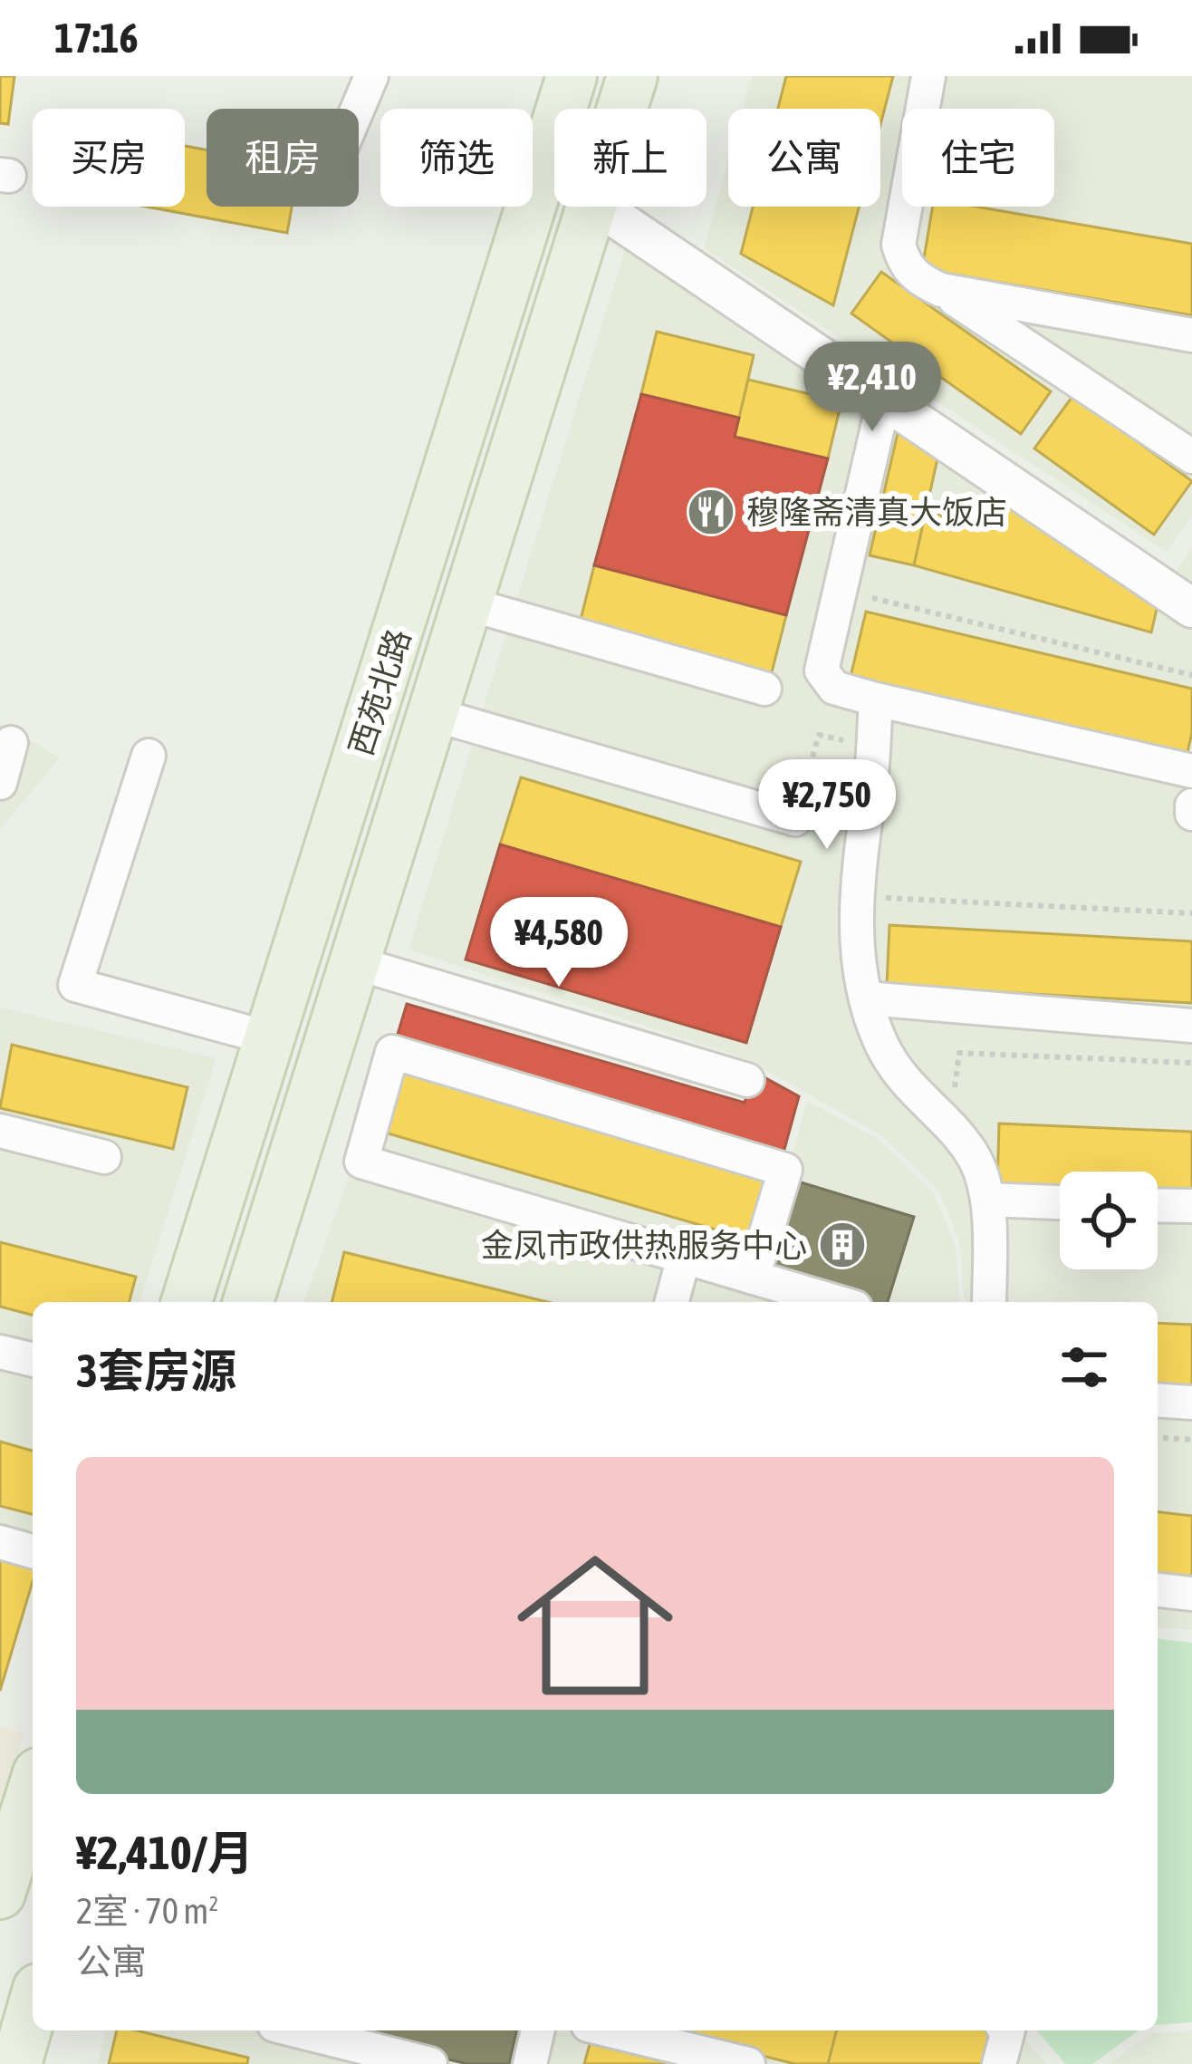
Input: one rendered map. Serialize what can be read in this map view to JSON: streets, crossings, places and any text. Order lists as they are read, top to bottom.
{
  "streets": {
    "main road": ["西苑北路"]
  },
  "places": {
    "restaurant": ["穆隆斋清真大饭店"],
    "building": ["金凤市政供热服务中心"]
  },
  "page": {
    "status": "17:16",
    "chip": [
      "买房",
      "租房",
      "筛选",
      "新上",
      "公寓",
      "住宅"
    ],
    "price": ["¥2,410", "¥2,750", "¥4,580"],
    "heading": "3套房源",
    "list": [
      {
        "name": "¥2,410/月",
        "note": "2室 · 70 m² · 公寓"
      }
    ]
  }
}
